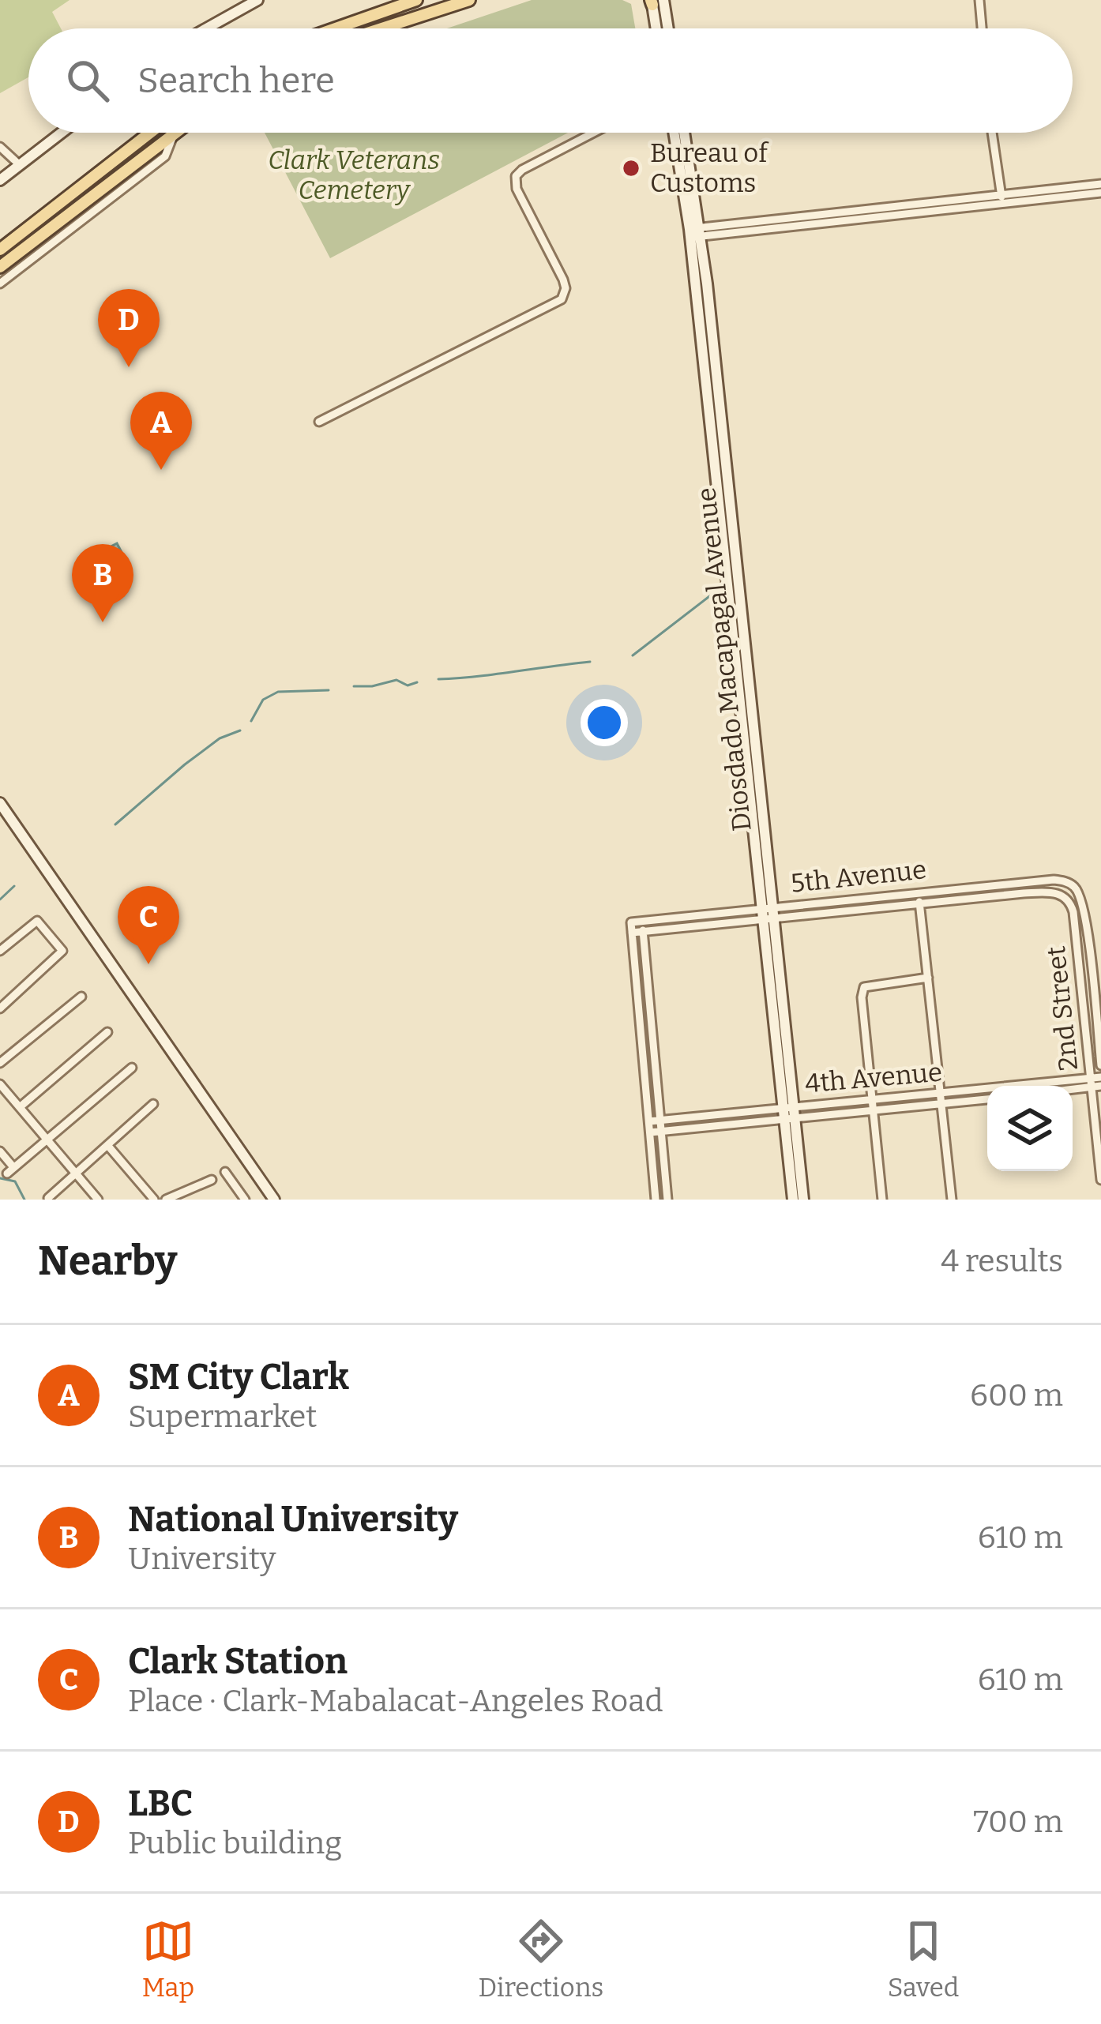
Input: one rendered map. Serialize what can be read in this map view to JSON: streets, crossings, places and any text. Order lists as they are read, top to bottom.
{
  "streets": {
    "main road": ["Diosdado Macapagal Avenue"],
    "street": ["5th Avenue", "2nd Street", "4th Avenue"]
  },
  "crossings": [
    ["Diosdado Macapagal Avenue", "5th Avenue"],
    ["Diosdado Macapagal Avenue", "4th Avenue"],
    ["5th Avenue", "2nd Street"],
    ["2nd Street", "4th Avenue"]
  ],
  "parks": ["Clark Veterans Cemetery"],
  "places": ["Bureau of Customs"],
  "page": {
    "search": "Search here",
    "pins": [
      "D",
      "A",
      "B",
      "C"
    ],
    "heading": ["Nearby", "4 results"],
    "list": [
      {
        "mark": "A",
        "name": "SM City Clark",
        "note": "Supermarket",
        "value": "600 m"
      },
      {
        "mark": "B",
        "name": "National University",
        "note": "University",
        "value": "610 m"
      },
      {
        "mark": "C",
        "name": "Clark Station",
        "note": "Place · Clark-Mabalacat-Angeles Road",
        "value": "610 m"
      },
      {
        "mark": "D",
        "name": "LBC",
        "note": "Public building",
        "value": "700 m"
      }
    ],
    "nav": ["Map", "Directions", "Saved"]
  }
}
